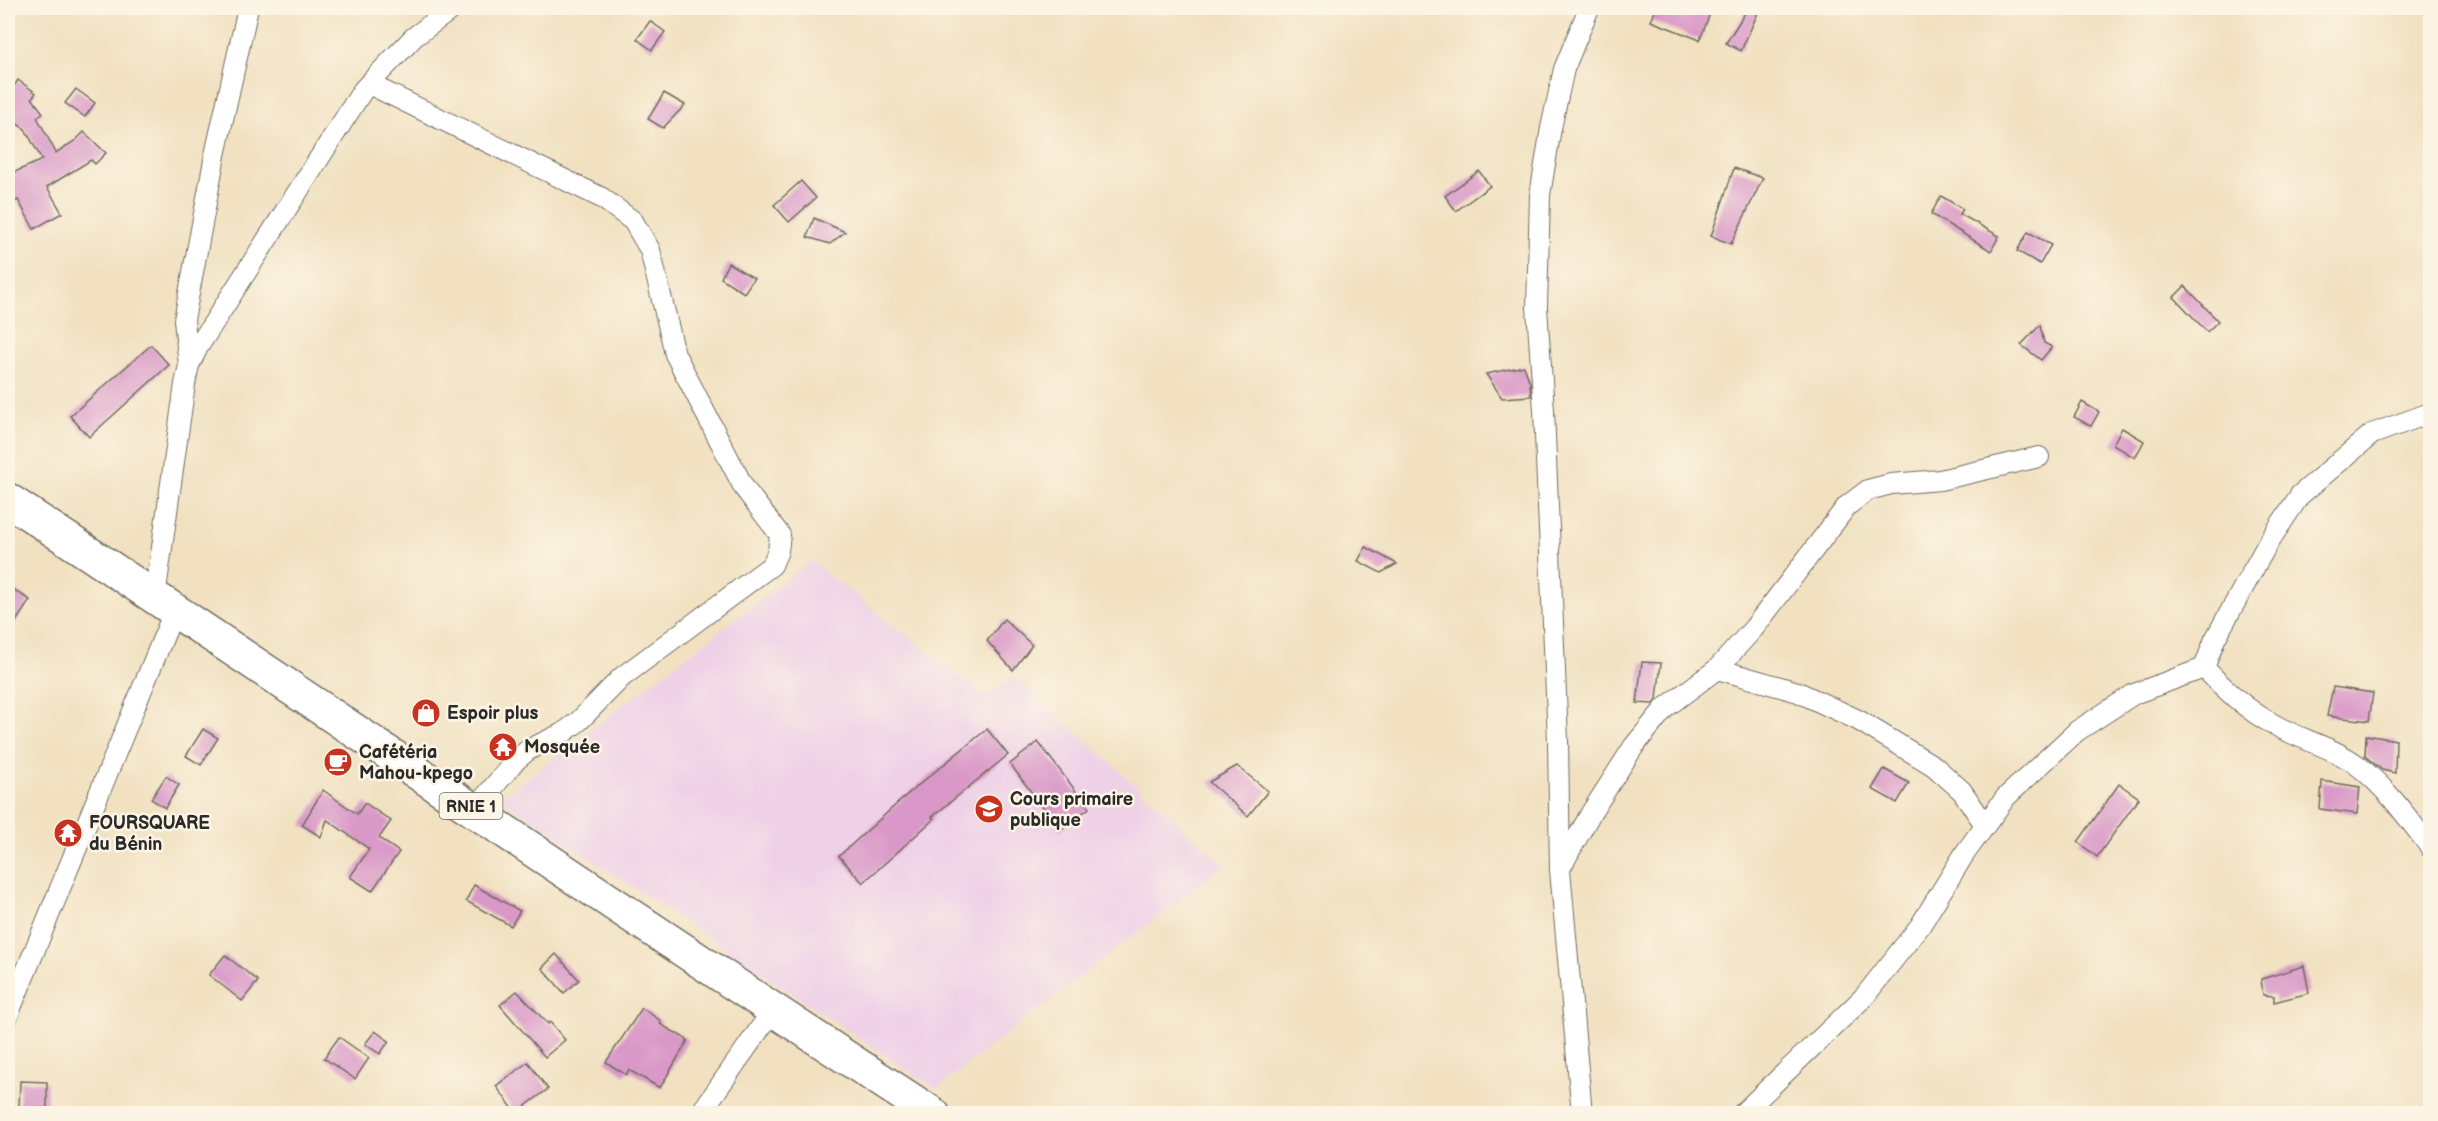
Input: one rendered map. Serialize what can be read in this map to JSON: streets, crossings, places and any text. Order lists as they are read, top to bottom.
{
  "streets": {
    "highway": ["RNIE 1"]
  },
  "places": {
    "shop": ["Espoir plus"],
    "temple": ["Mosquée", "FOURSQUARE du Bénin"],
    "cafe": ["Cafétéria Mahou-kpego"],
    "school or university": ["Cours primaire publique"]
  }
}
